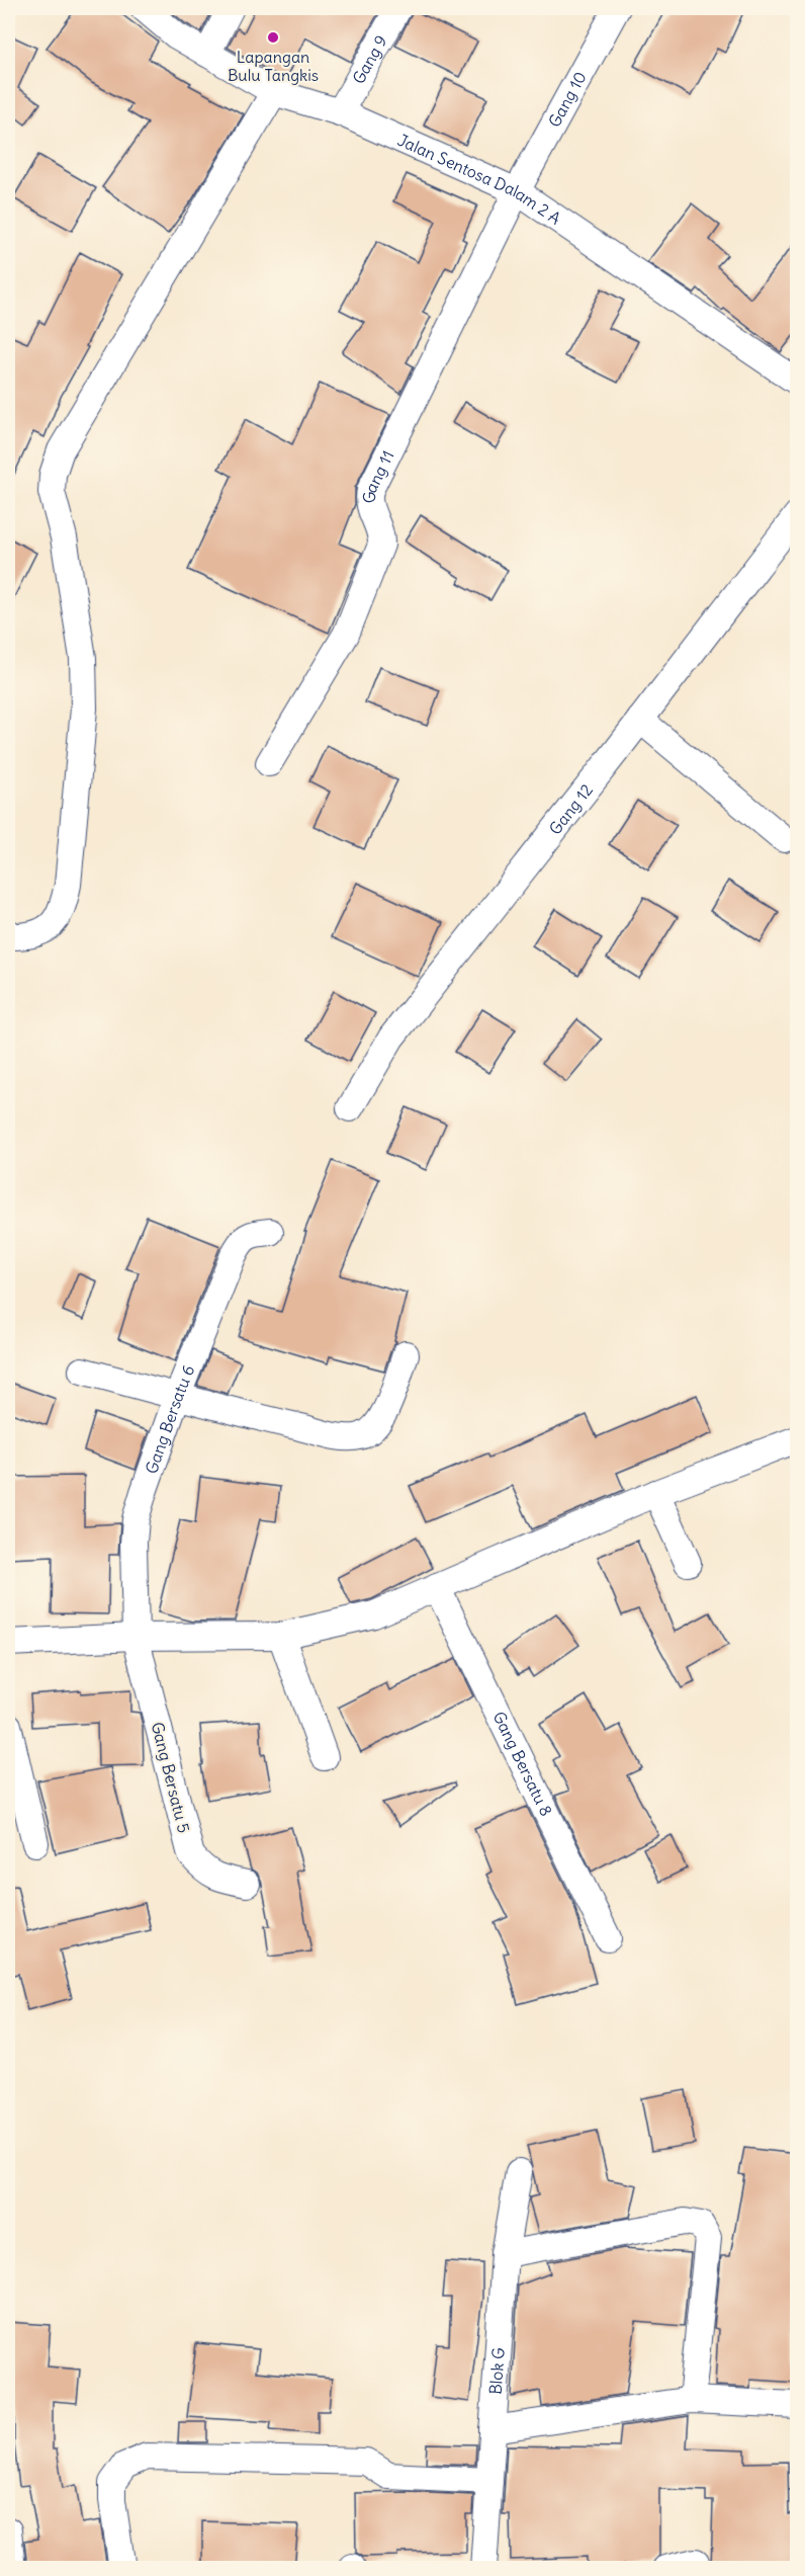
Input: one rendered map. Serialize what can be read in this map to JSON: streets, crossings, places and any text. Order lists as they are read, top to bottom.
{
  "streets": {
    "street": [
      "Gang 9",
      "Gang 10",
      "Jalan Sentosa Dalam 2 A",
      "Gang 11",
      "Gang 12",
      "Gang Bersatu 6",
      "Gang Bersatu 8",
      "Gang Bersatu 5",
      "Blok G"
    ]
  },
  "crossings": [
    ["Gang 9", "Jalan Sentosa Dalam 2 A"],
    ["Gang 10", "Jalan Sentosa Dalam 2 A"],
    ["Gang 10", "Gang 11"],
    ["Jalan Sentosa Dalam 2 A", "Gang 11"],
    ["Gang Bersatu 6", "Gang Bersatu 5"]
  ],
  "places": ["Lapangan Bulu Tangkis"]
}
